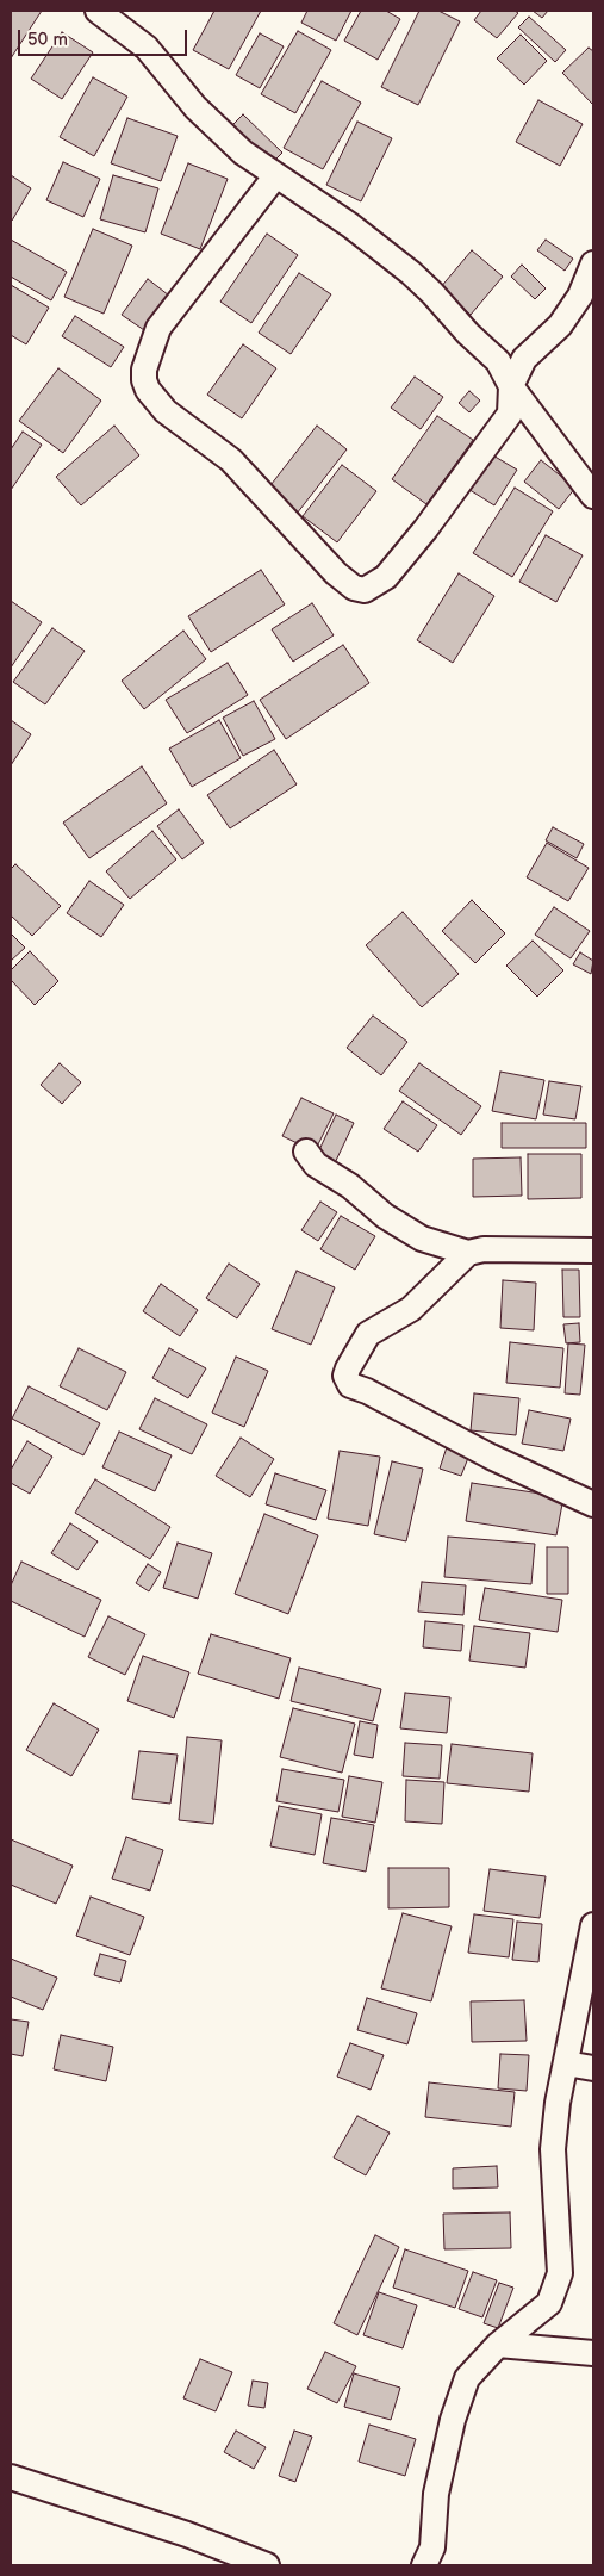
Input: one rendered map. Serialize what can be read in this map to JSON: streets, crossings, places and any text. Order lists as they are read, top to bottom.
{
  "scale_bar": "50 m"
}
